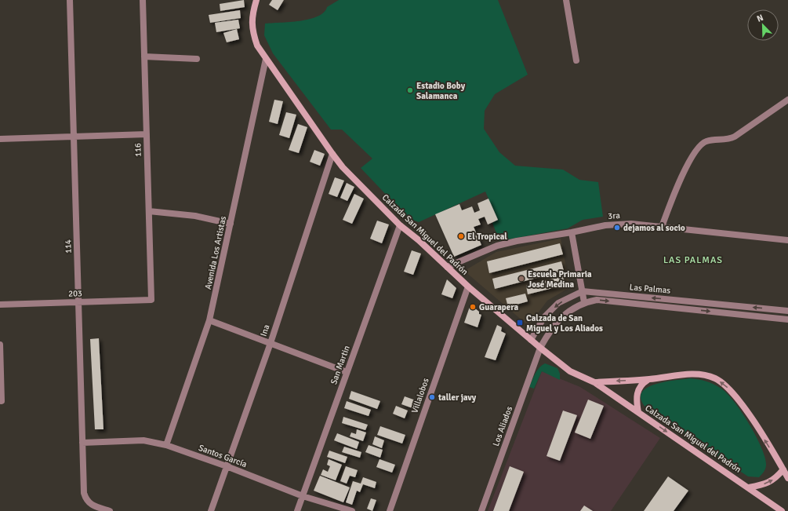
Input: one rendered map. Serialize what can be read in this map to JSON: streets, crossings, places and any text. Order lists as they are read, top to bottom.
{
  "streets": {
    "main road": ["Calzada San Miguel del Padrón"],
    "street": [
      "116",
      "3ra",
      "114",
      "Avenida Los Artistas",
      "Las Palmas",
      "203",
      "Ina",
      "San Martin",
      "Villalobos",
      "Los Aliados",
      "Santos García"
    ]
  },
  "crossings": [
    ["116", "203"],
    ["3ra", "Calzada San Miguel del Padrón"],
    ["Calzada San Miguel del Padrón", "Avenida Los Artistas"],
    ["Calzada San Miguel del Padrón", "Las Palmas"],
    ["Calzada San Miguel del Padrón", "Ina"],
    ["Calzada San Miguel del Padrón", "San Martin"],
    ["Calzada San Miguel del Padrón", "Villalobos"],
    ["Calzada San Miguel del Padrón", "Los Aliados"],
    ["114", "203"],
    ["114", "Santos García"],
    ["Avenida Los Artistas", "Santos García"],
    ["Las Palmas", "Los Aliados"],
    ["Ina", "Santos García"],
    ["San Martin", "Santos García"]
  ],
  "districts": ["LAS PALMAS"],
  "places": {
    "other": [
      "Estadio Boby Salamanca",
      "dejamos al socio",
      "El Tropical",
      "Escuela Primaria José Medina",
      "Guarapera",
      "taller javy"
    ],
    "transit": ["Calzada de San Miguel y Los Aliados"]
  },
  "north": "top left"
}
